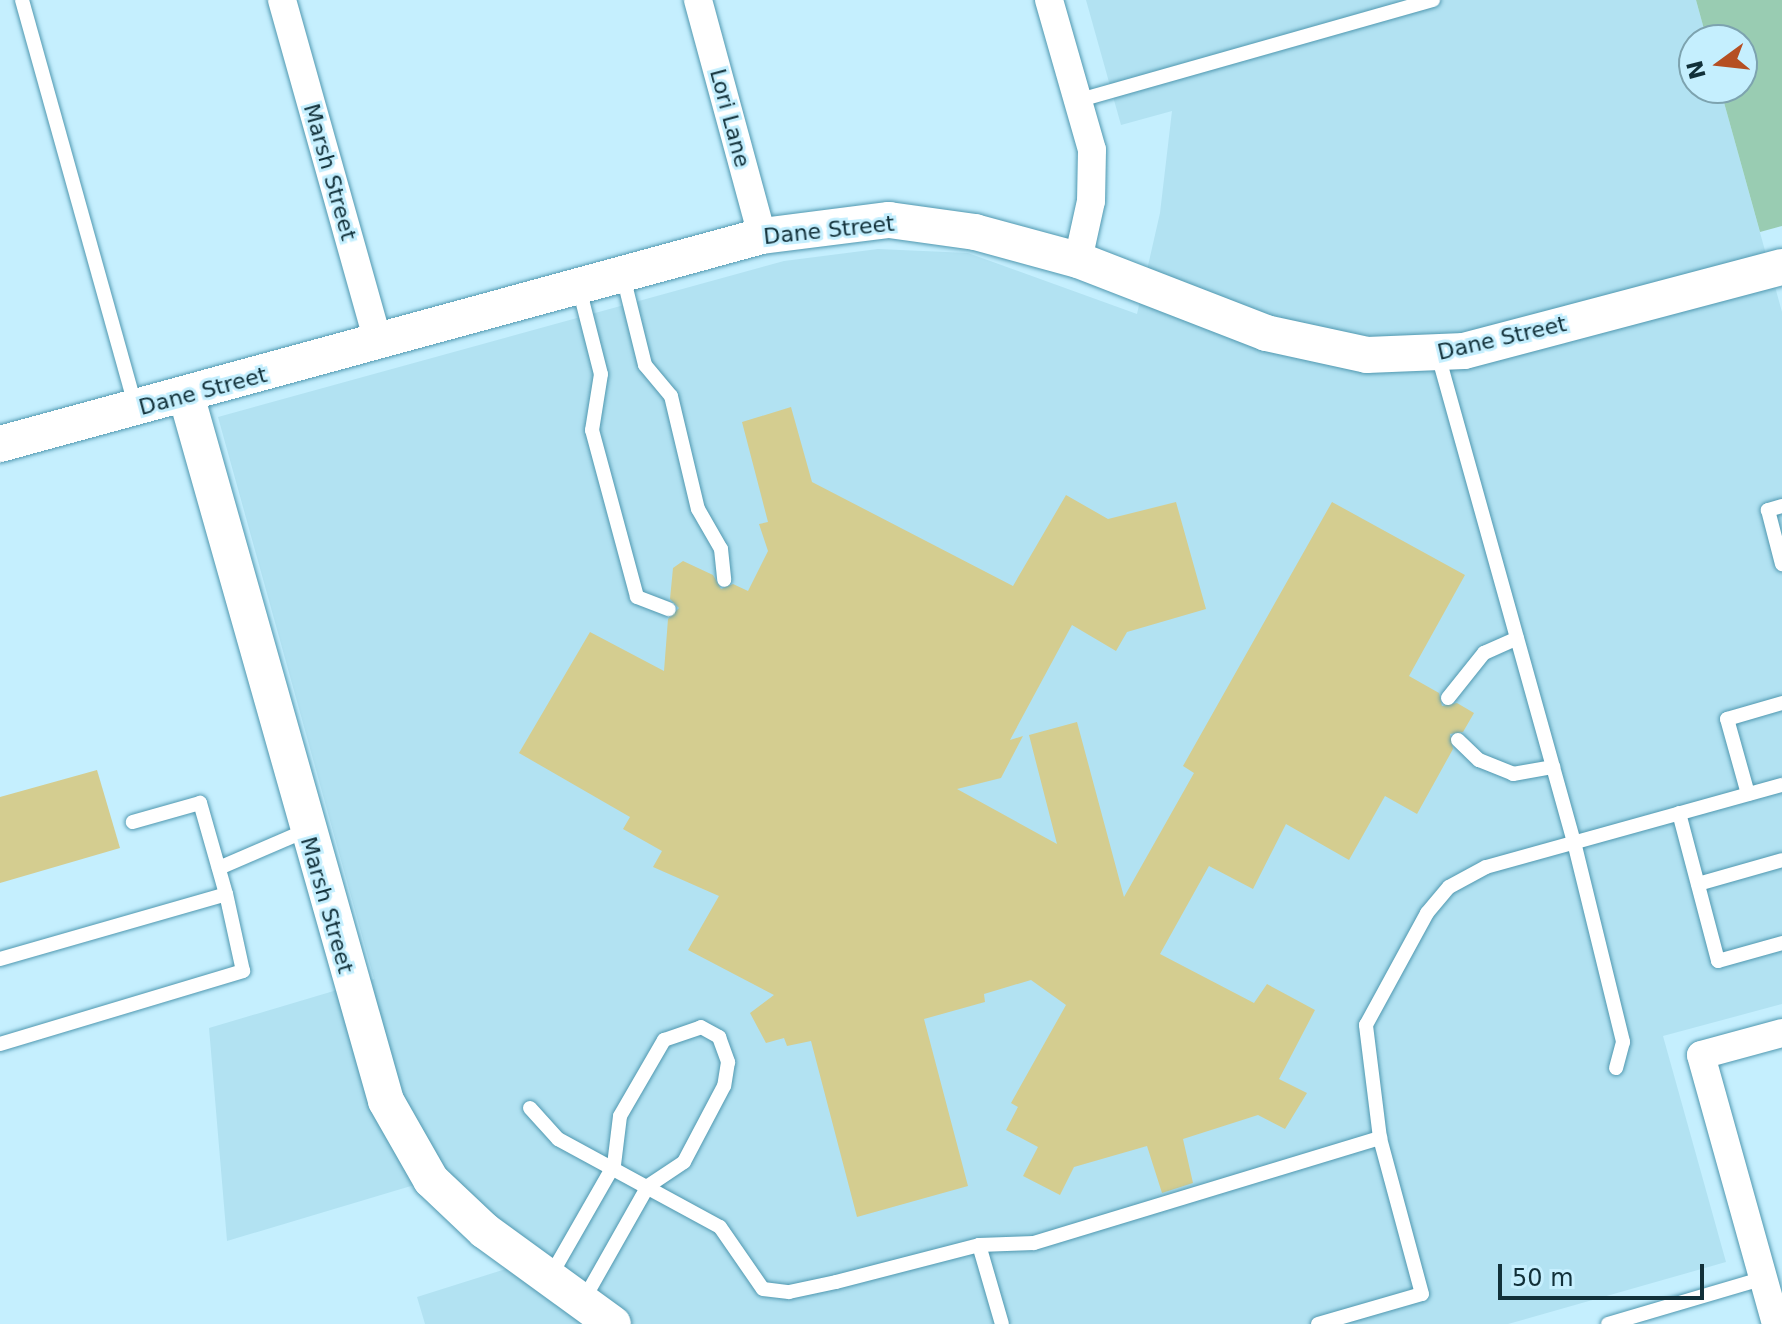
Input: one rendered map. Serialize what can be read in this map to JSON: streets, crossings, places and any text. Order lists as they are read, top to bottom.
{
  "streets": {
    "street": ["Lori Lane", "Marsh Street", "Dane Street"]
  },
  "crossings": [
    ["Lori Lane", "Dane Street"],
    ["Marsh Street", "Dane Street"]
  ],
  "scale_bar": "50 m",
  "north": "left"
}
